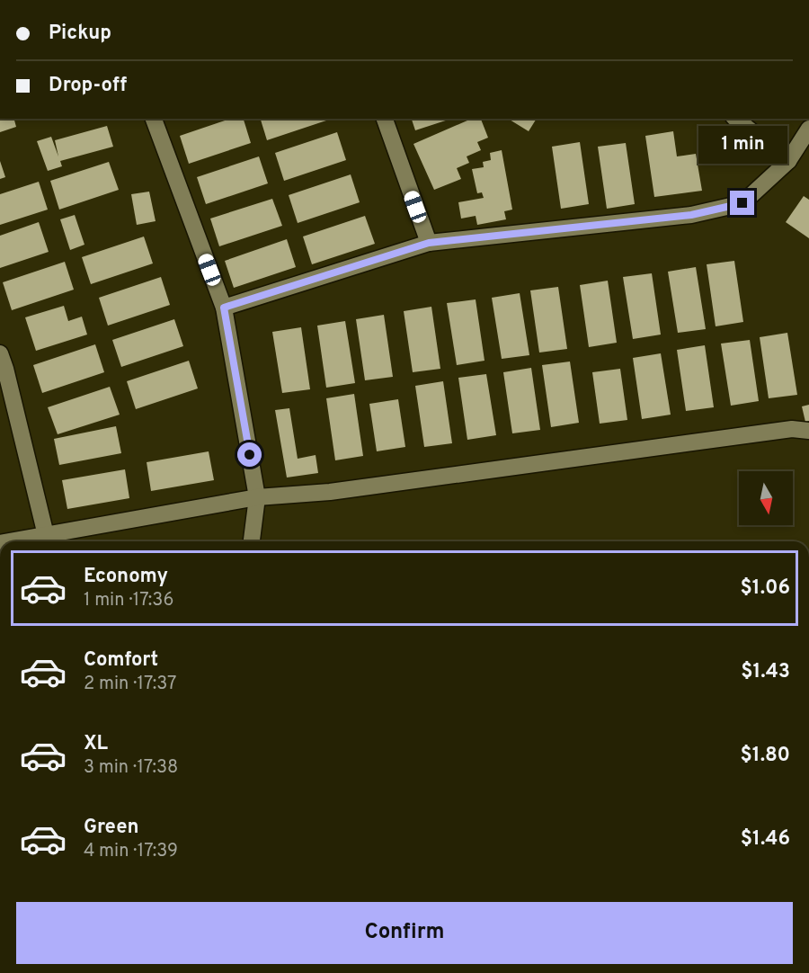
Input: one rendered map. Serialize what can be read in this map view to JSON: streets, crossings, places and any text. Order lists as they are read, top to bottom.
{
  "north": "bottom",
  "page": {
    "banner": ["Pickup", "Drop-off"],
    "bubble": "1 min",
    "list": [
      {
        "name": "Economy",
        "note": "1 min · 17:36",
        "value": "$1.06"
      },
      {
        "name": "Comfort",
        "note": "2 min · 17:37",
        "value": "$1.43"
      },
      {
        "name": "XL",
        "note": "3 min · 17:38",
        "value": "$1.80"
      },
      {
        "name": "Green",
        "note": "4 min · 17:39",
        "value": "$1.46"
      }
    ],
    "buttons": "Confirm"
  }
}
